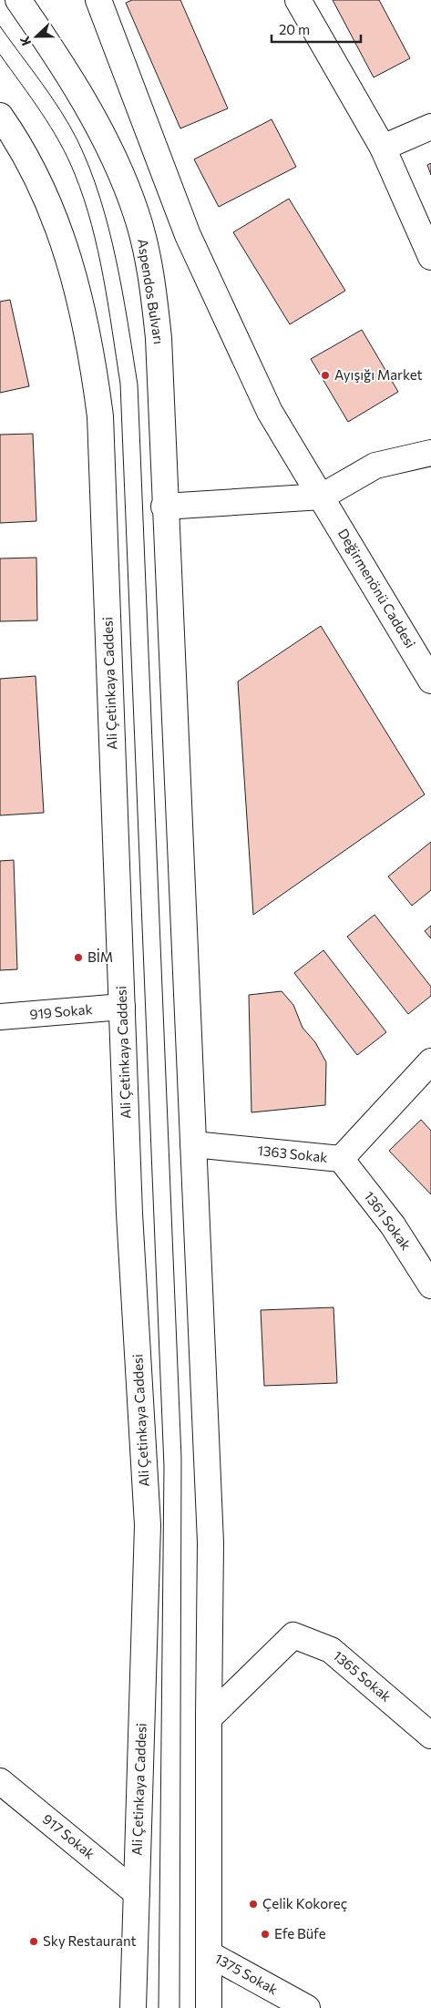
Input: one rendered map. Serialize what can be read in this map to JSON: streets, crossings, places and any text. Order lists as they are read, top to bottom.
{
  "streets": {
    "main road": [
      "Aspendos Bulvarı",
      "Değirmenönü Caddesi",
      "Ali Çetinkaya Caddesi",
      "919 Sokak",
      "1363 Sokak",
      "1361 Sokak",
      "1365 Sokak",
      "917 Sokak",
      "1375 Sokak"
    ]
  },
  "crossings": [
    ["Aspendos Bulvarı", "1363 Sokak"],
    ["Aspendos Bulvarı", "1365 Sokak"],
    ["Aspendos Bulvarı", "1375 Sokak"],
    ["Ali Çetinkaya Caddesi", "919 Sokak"],
    ["Ali Çetinkaya Caddesi", "917 Sokak"],
    ["1363 Sokak", "1361 Sokak"]
  ],
  "places": [
    "Ayışığı Market",
    "BİM",
    "Çelik Kokoreç",
    "Efe Büfe",
    "Sky Restaurant"
  ],
  "scale_bar": "20 m",
  "north": "left"
}
